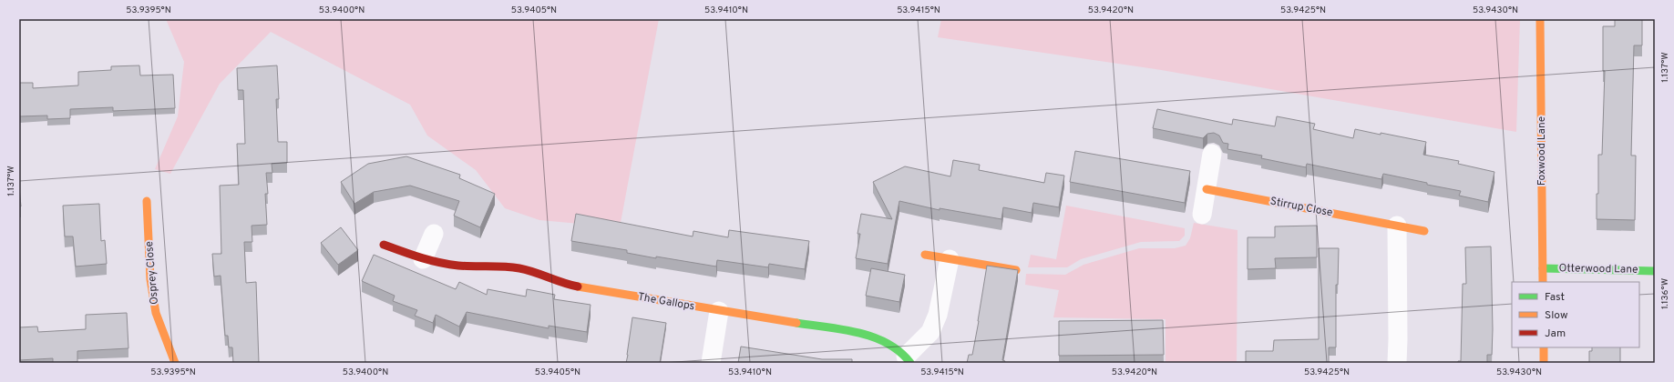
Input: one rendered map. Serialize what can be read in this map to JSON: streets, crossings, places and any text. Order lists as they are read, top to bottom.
{
  "streets": {
    "street": [
      "Foxwood Lane",
      "Stirrup Close",
      "Otterwood Lane",
      "Osprey Close",
      "The Gallops"
    ]
  },
  "crossings": [
    ["Foxwood Lane", "Otterwood Lane"]
  ],
  "legend": ["Fast", "Slow", "Jam"],
  "coordinates": [
    "53.9395°N",
    "53.9400°N",
    "53.9405°N",
    "53.9410°N",
    "53.9415°N",
    "53.9420°N",
    "53.9425°N",
    "53.9430°N",
    "1.137°W",
    "1.136°W"
  ]
}
